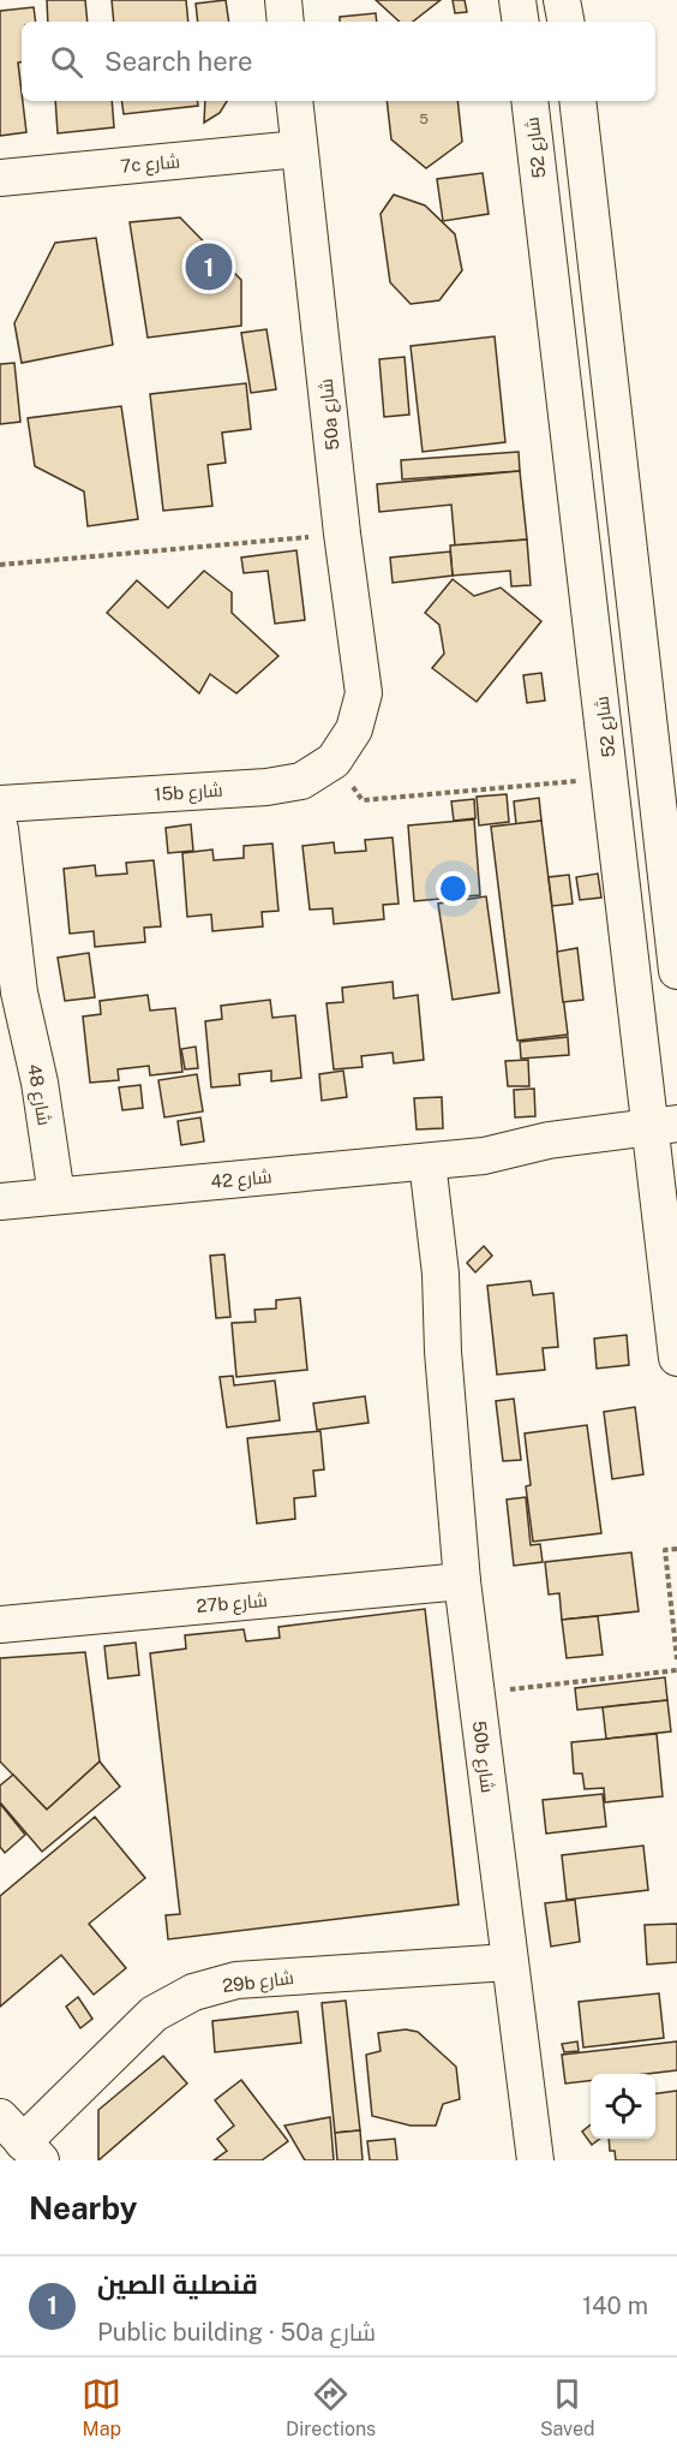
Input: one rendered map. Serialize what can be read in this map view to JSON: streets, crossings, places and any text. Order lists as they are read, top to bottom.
{
  "streets": {
    "street": [
      "شارع 52",
      "7c شارع",
      "50a شارع",
      "15b شارع",
      "شارع 48",
      "شارع 42",
      "27b شارع",
      "50b شارع",
      "29b شارع"
    ]
  },
  "crossings": [
    ["شارع 52", "شارع 42"],
    ["7c شارع", "50a شارع"],
    ["50a شارع", "15b شارع"],
    ["شارع 48", "شارع 42"],
    ["شارع 42", "50b شارع"],
    ["27b شارع", "50b شارع"],
    ["50b شارع", "29b شارع"]
  ],
  "house_numbers": ["5"],
  "page": {
    "search": "Search here",
    "pins": "1",
    "heading": "Nearby",
    "list": [
      {
        "mark": "1",
        "name": "قنصلية الصين",
        "note": "Public building · 50a شارع",
        "value": "140 m"
      }
    ],
    "nav": ["Map", "Directions", "Saved"]
  }
}
